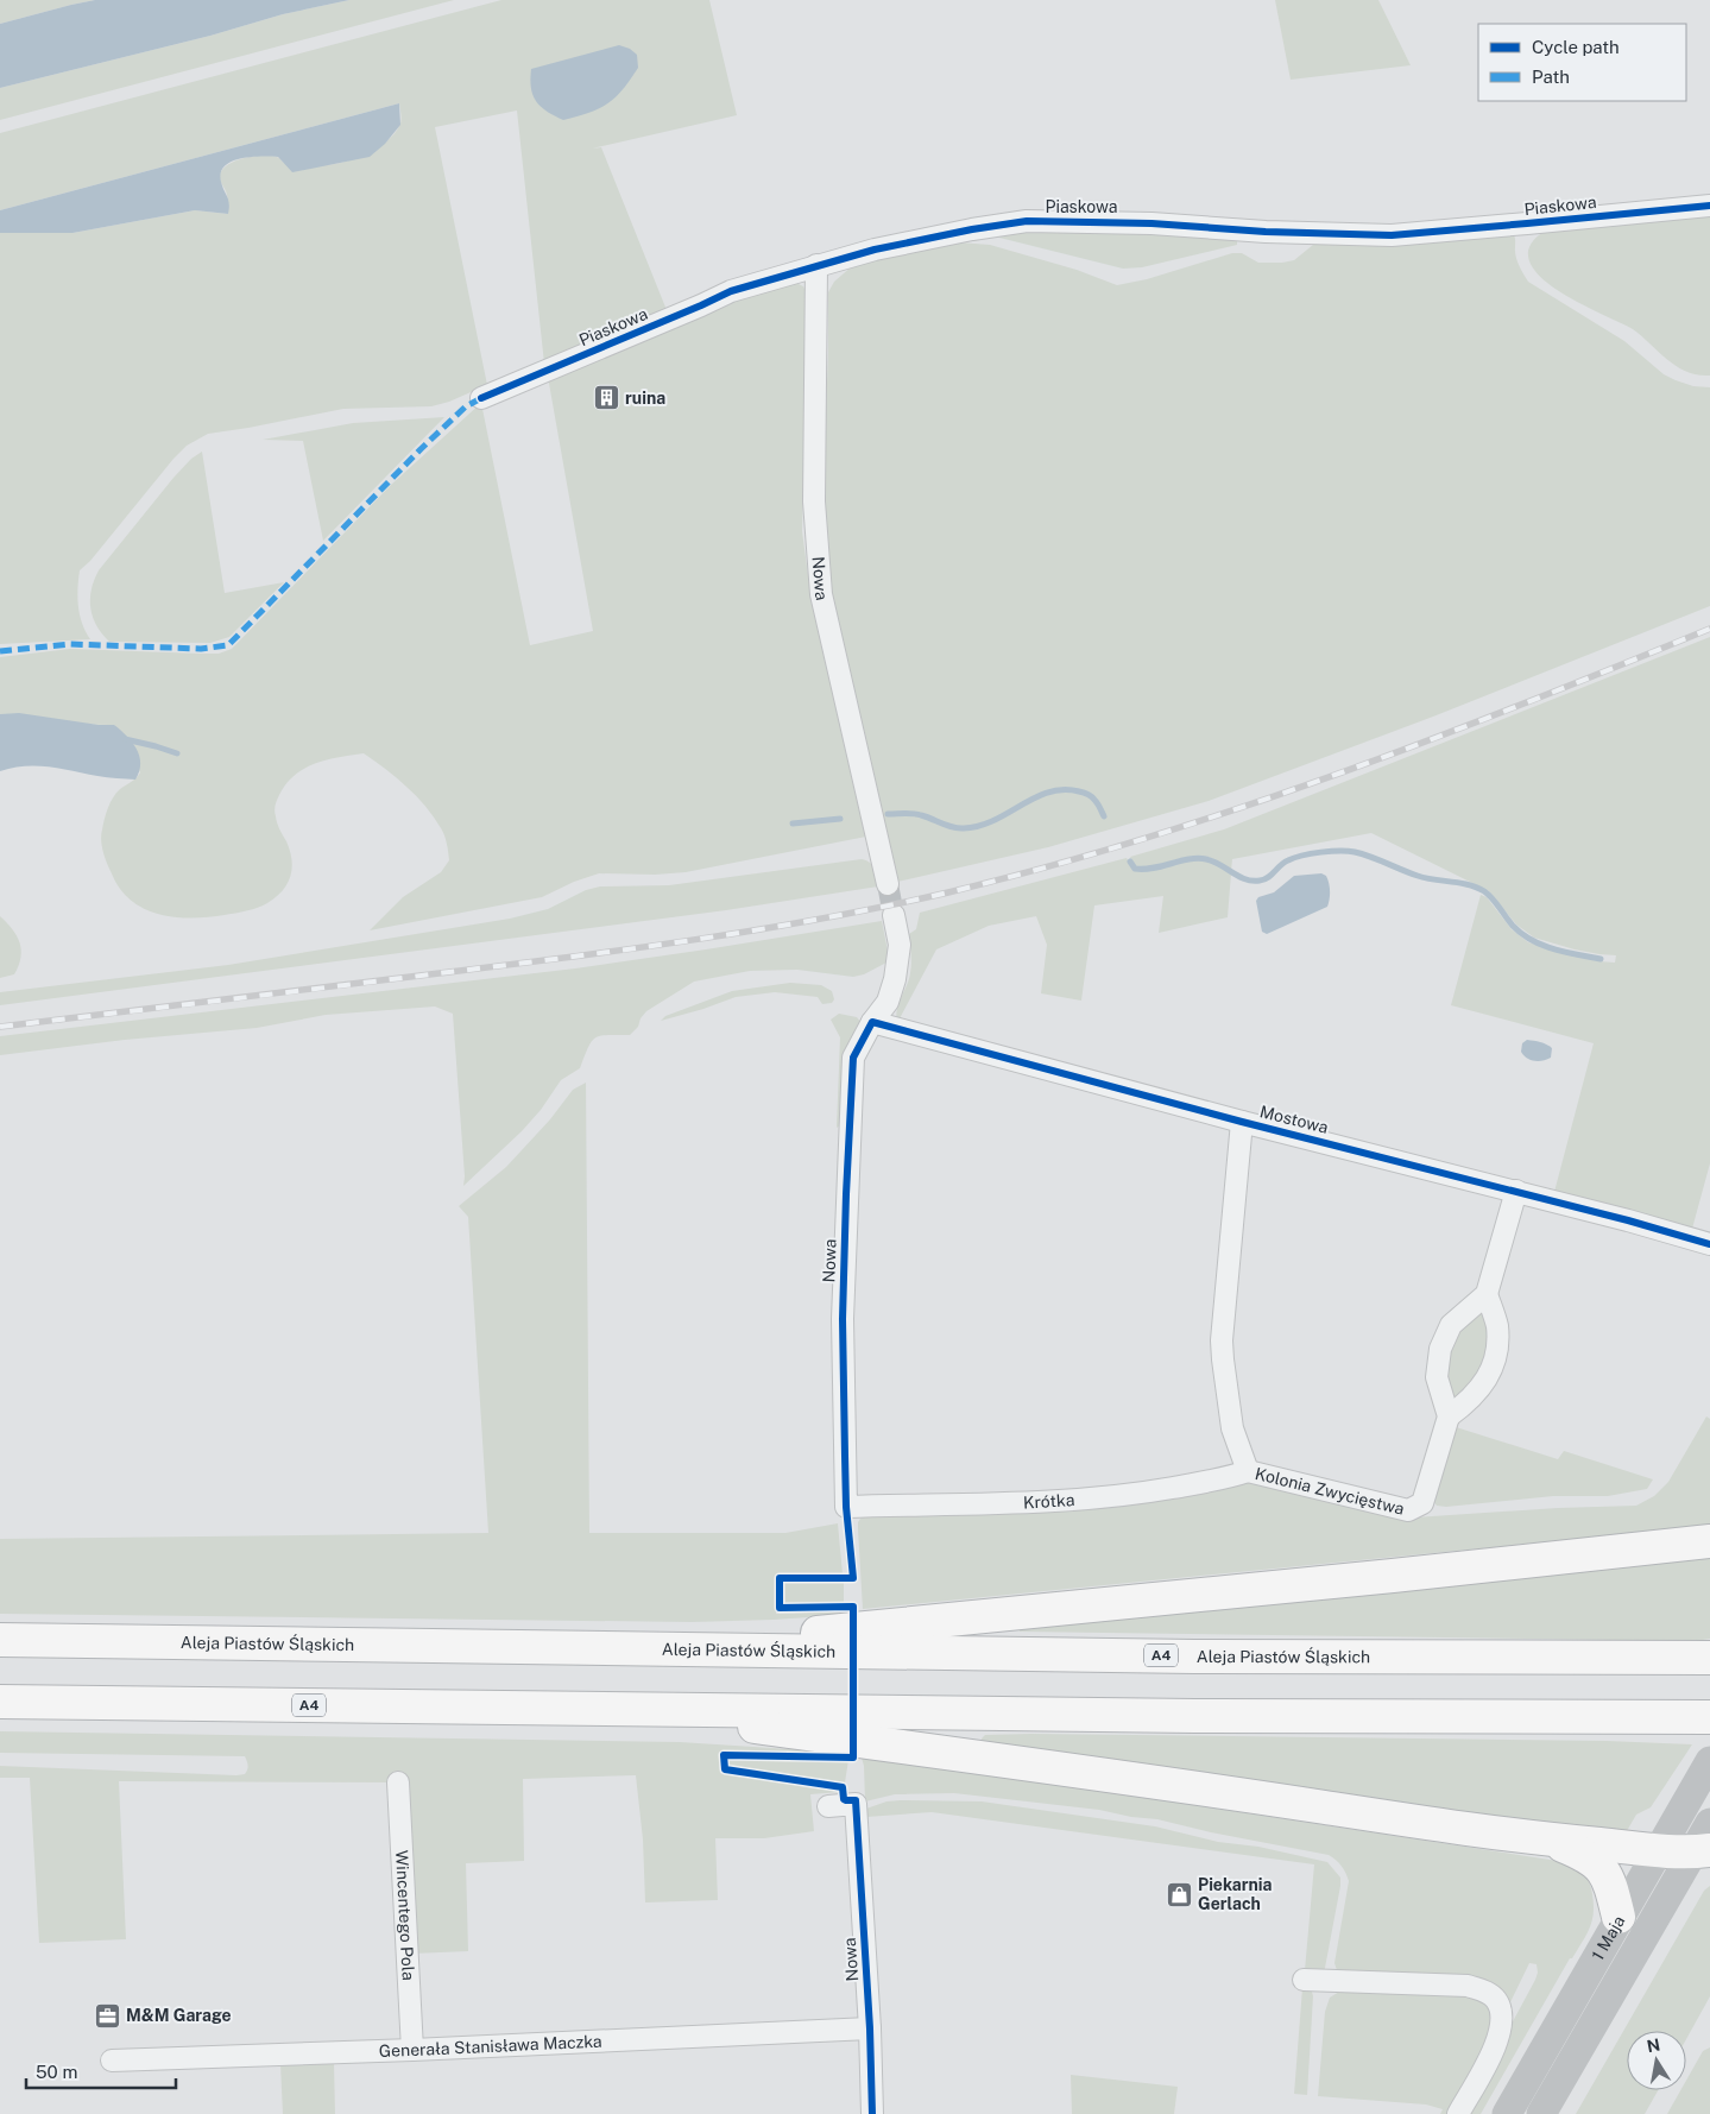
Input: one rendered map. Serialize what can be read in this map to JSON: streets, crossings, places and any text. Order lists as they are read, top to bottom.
{
  "streets": {
    "highway": ["Aleja Piastów Śląskich", "A4"],
    "main road": ["1 Maja"],
    "street": [
      "Piaskowa",
      "Nowa",
      "Mostowa",
      "Kolonia Zwycięstwa",
      "Krótka",
      "Wincentego Pola",
      "Generała Stanisława Maczka"
    ]
  },
  "crossings": [
    ["Piaskowa", "Nowa"],
    ["Nowa", "Mostowa"],
    ["Nowa", "Krótka"],
    ["Nowa", "Generała Stanisława Maczka"],
    ["Mostowa", "Kolonia Zwycięstwa"],
    ["Kolonia Zwycięstwa", "Krótka"],
    ["Wincentego Pola", "Generała Stanisława Maczka"]
  ],
  "places": {
    "building": ["ruina"],
    "shop": ["Piekarnia Gerlach"],
    "office": ["M&M Garage"]
  },
  "legend": ["Cycle path", "Path"],
  "scale_bar": "50 m",
  "north": "top"
}
